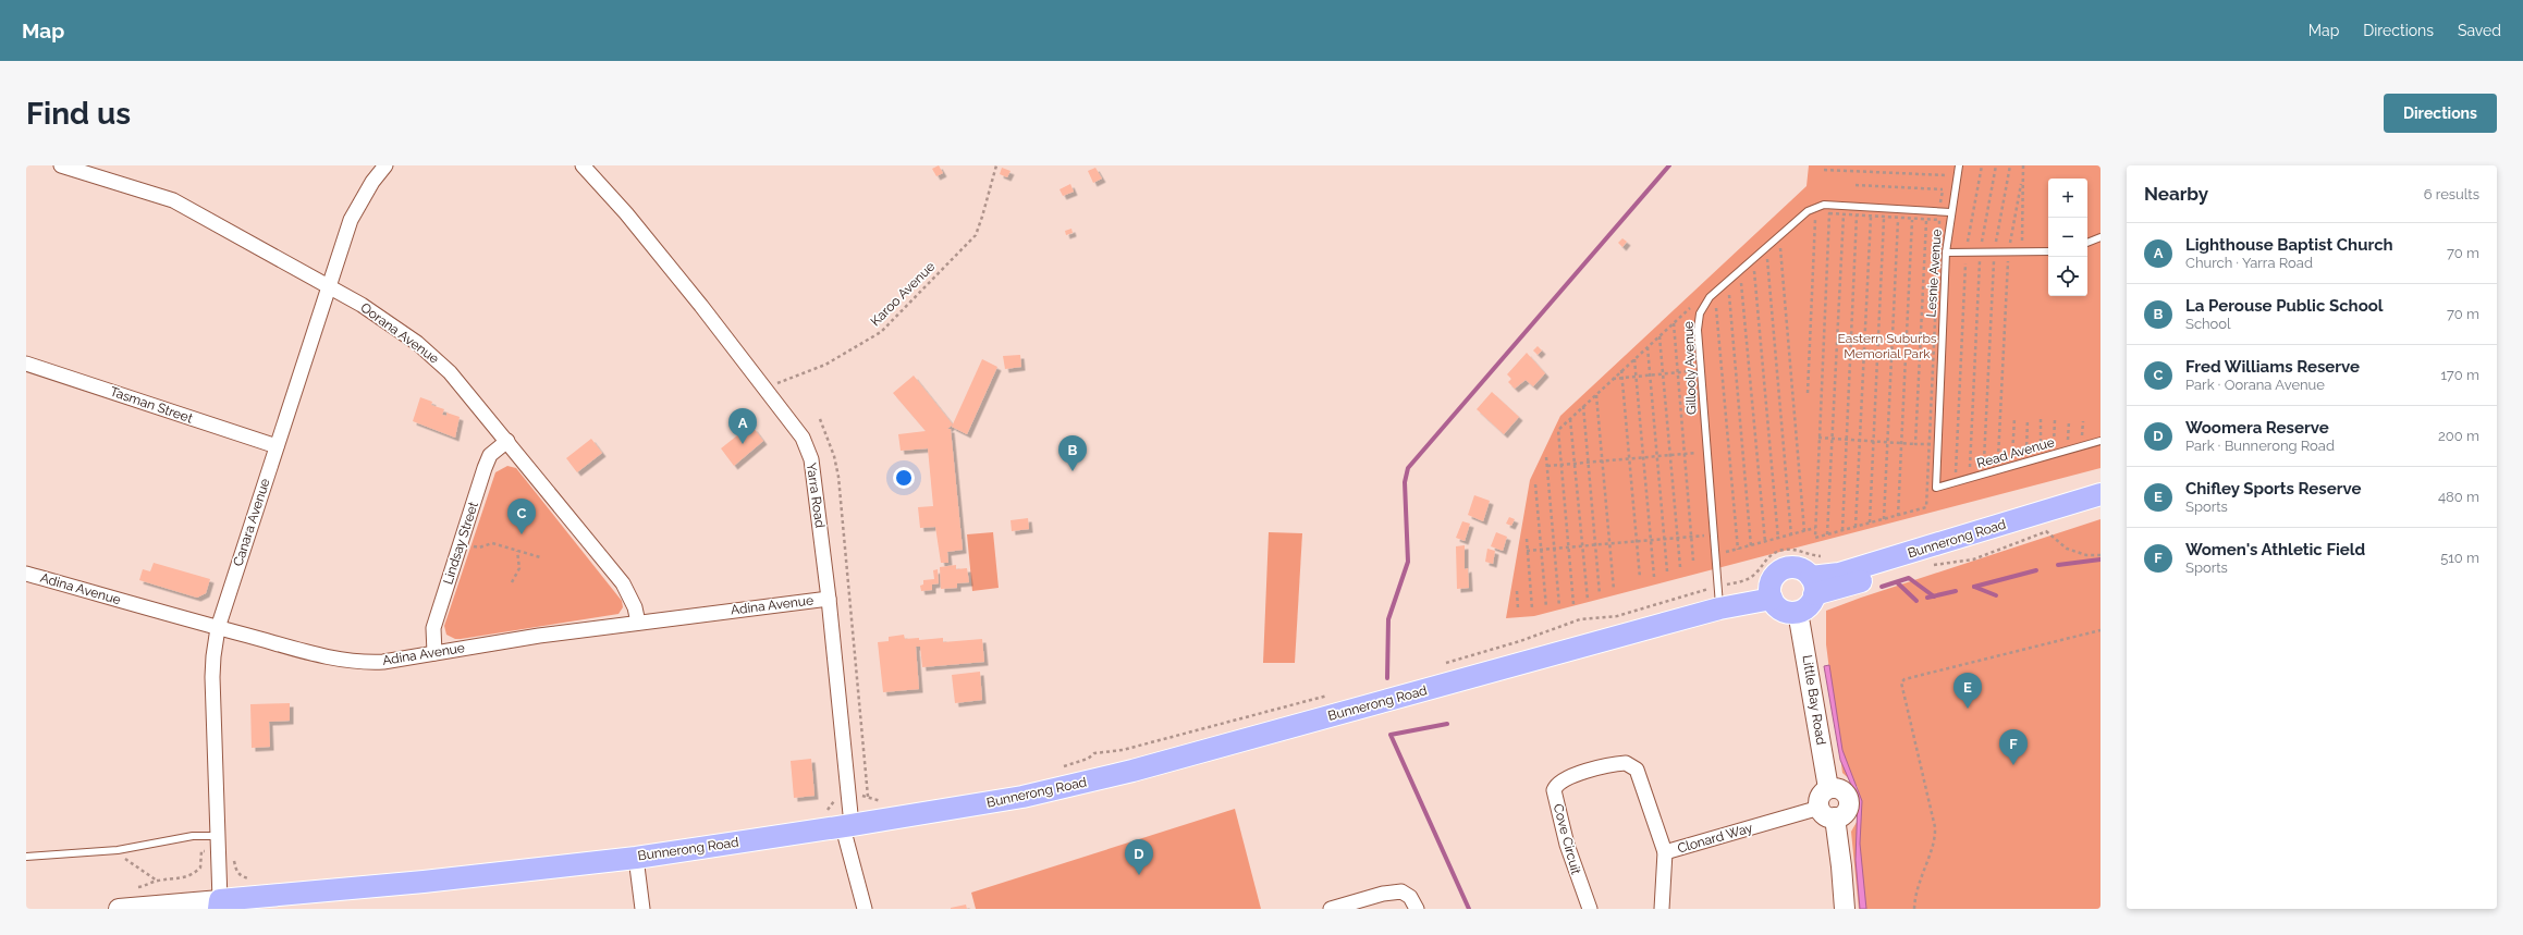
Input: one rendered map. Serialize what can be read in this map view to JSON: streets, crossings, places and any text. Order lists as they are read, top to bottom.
{
  "streets": {
    "main road": ["Bunnerong Road"],
    "street": [
      "Oorana Avenue",
      "Tasman Street",
      "Yarra Road",
      "Canara Avenue",
      "Lindsay Street",
      "Adina Avenue",
      "Little Bay Road",
      "Clonard Way",
      "Cove Circuit"
    ],
    "lane": ["Lesnie Avenue", "Gillooly Avenue", "Read Avenue"],
    "path": ["Karoo Avenue"]
  },
  "crossings": [
    ["Lesnie Avenue", "Gillooly Avenue"],
    ["Lesnie Avenue", "Read Avenue"],
    ["Karoo Avenue", "Yarra Road"],
    ["Oorana Avenue", "Canara Avenue"],
    ["Oorana Avenue", "Lindsay Street"],
    ["Oorana Avenue", "Adina Avenue"],
    ["Gillooly Avenue", "Bunnerong Road"],
    ["Tasman Street", "Canara Avenue"],
    ["Yarra Road", "Bunnerong Road"],
    ["Yarra Road", "Adina Avenue"],
    ["Canara Avenue", "Bunnerong Road"],
    ["Canara Avenue", "Adina Avenue"],
    ["Bunnerong Road", "Little Bay Road"],
    ["Lindsay Street", "Adina Avenue"],
    ["Clonard Way", "Cove Circuit"]
  ],
  "parks": ["Eastern Suburbs Memorial Park"],
  "page": {
    "header": "Map",
    "nav": ["Map", "Directions", "Saved"],
    "buttons": "Directions",
    "title": "Find us",
    "heading": ["Nearby", "6 results"],
    "map_buttons": ["+", "−"],
    "list": [
      {
        "mark": "A",
        "name": "Lighthouse Baptist Church",
        "note": "Church · Yarra Road",
        "value": "70 m"
      },
      {
        "mark": "B",
        "name": "La Perouse Public School",
        "note": "School",
        "value": "70 m"
      },
      {
        "mark": "C",
        "name": "Fred Williams Reserve",
        "note": "Park · Oorana Avenue",
        "value": "170 m"
      },
      {
        "mark": "D",
        "name": "Woomera Reserve",
        "note": "Park · Bunnerong Road",
        "value": "200 m"
      },
      {
        "mark": "E",
        "name": "Chifley Sports Reserve",
        "note": "Sports",
        "value": "480 m"
      },
      {
        "mark": "F",
        "name": "Women's Athletic Field",
        "note": "Sports",
        "value": "510 m"
      }
    ],
    "pins": [
      "A",
      "B",
      "C",
      "E",
      "F",
      "D"
    ]
  }
}
